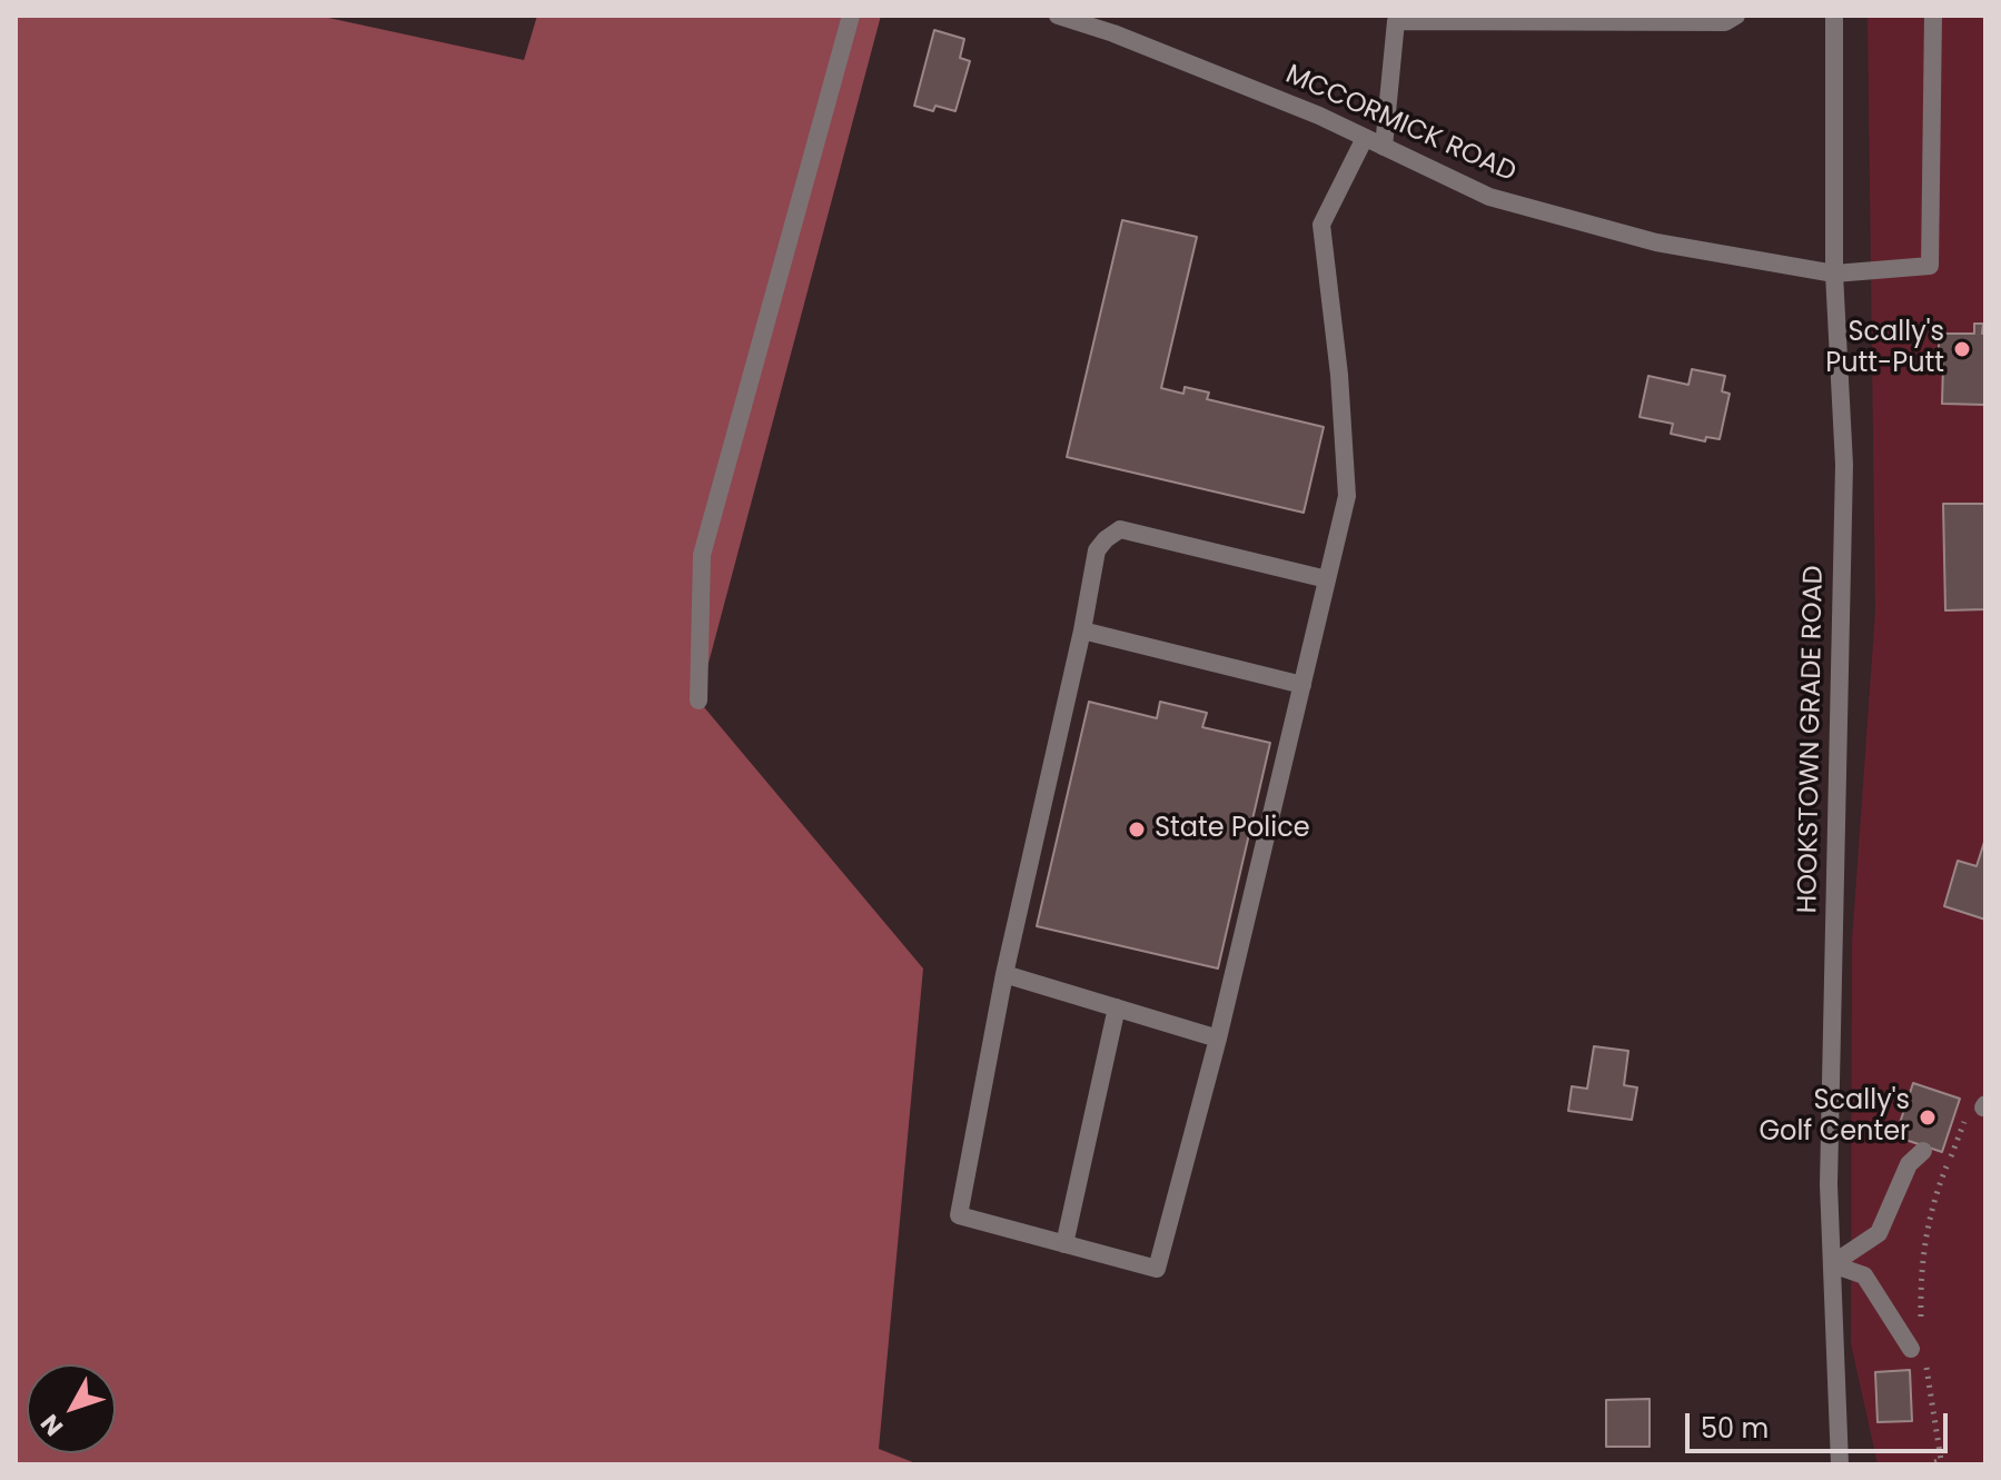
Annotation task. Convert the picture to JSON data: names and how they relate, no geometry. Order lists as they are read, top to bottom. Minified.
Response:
{"streets":{"street":["MCCORMICK ROAD","HOOKSTOWN GRADE ROAD"]},"crossings":[["MCCORMICK ROAD","HOOKSTOWN GRADE ROAD"]],"places":["Scally's Putt-Putt","State Police","Scally's Golf Center"],"scale_bar":"50 m","north":"bottom left"}
